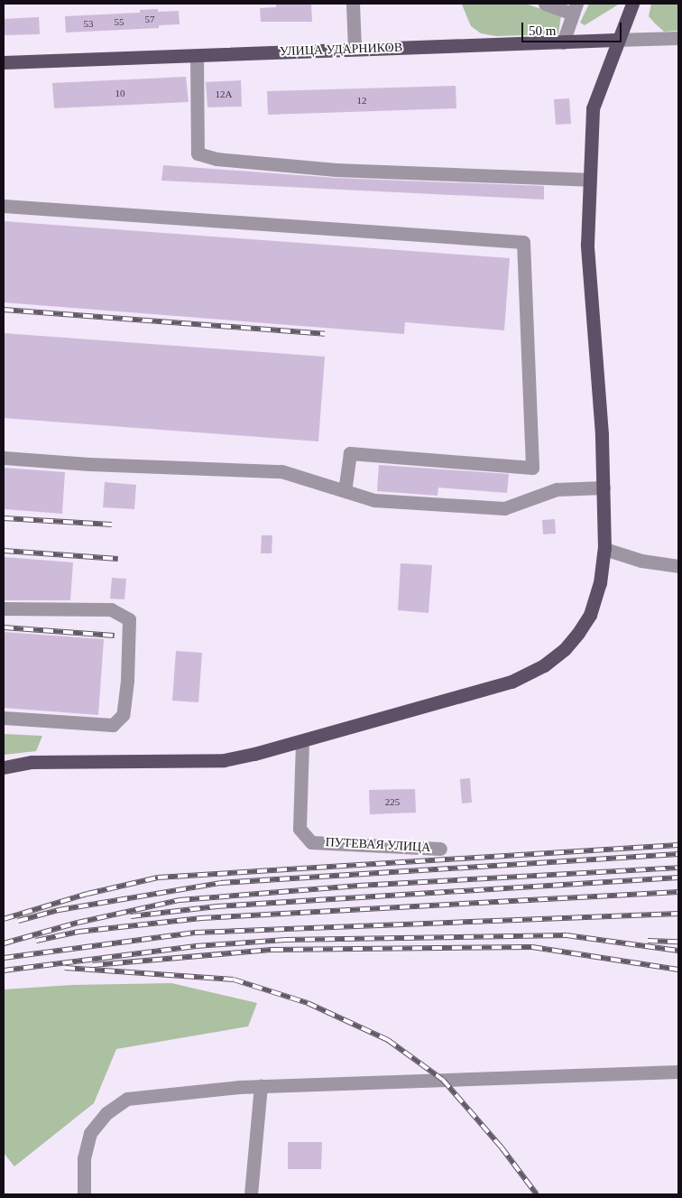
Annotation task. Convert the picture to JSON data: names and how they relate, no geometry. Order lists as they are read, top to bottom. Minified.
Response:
{"streets":{"main road":["УЛИЦА УДАРНИКОВ"],"street":["ПУТЕВАЯ УЛИЦА"]},"house_numbers":["57","55","53","10","12А","12","225"],"scale_bar":"50 m"}
